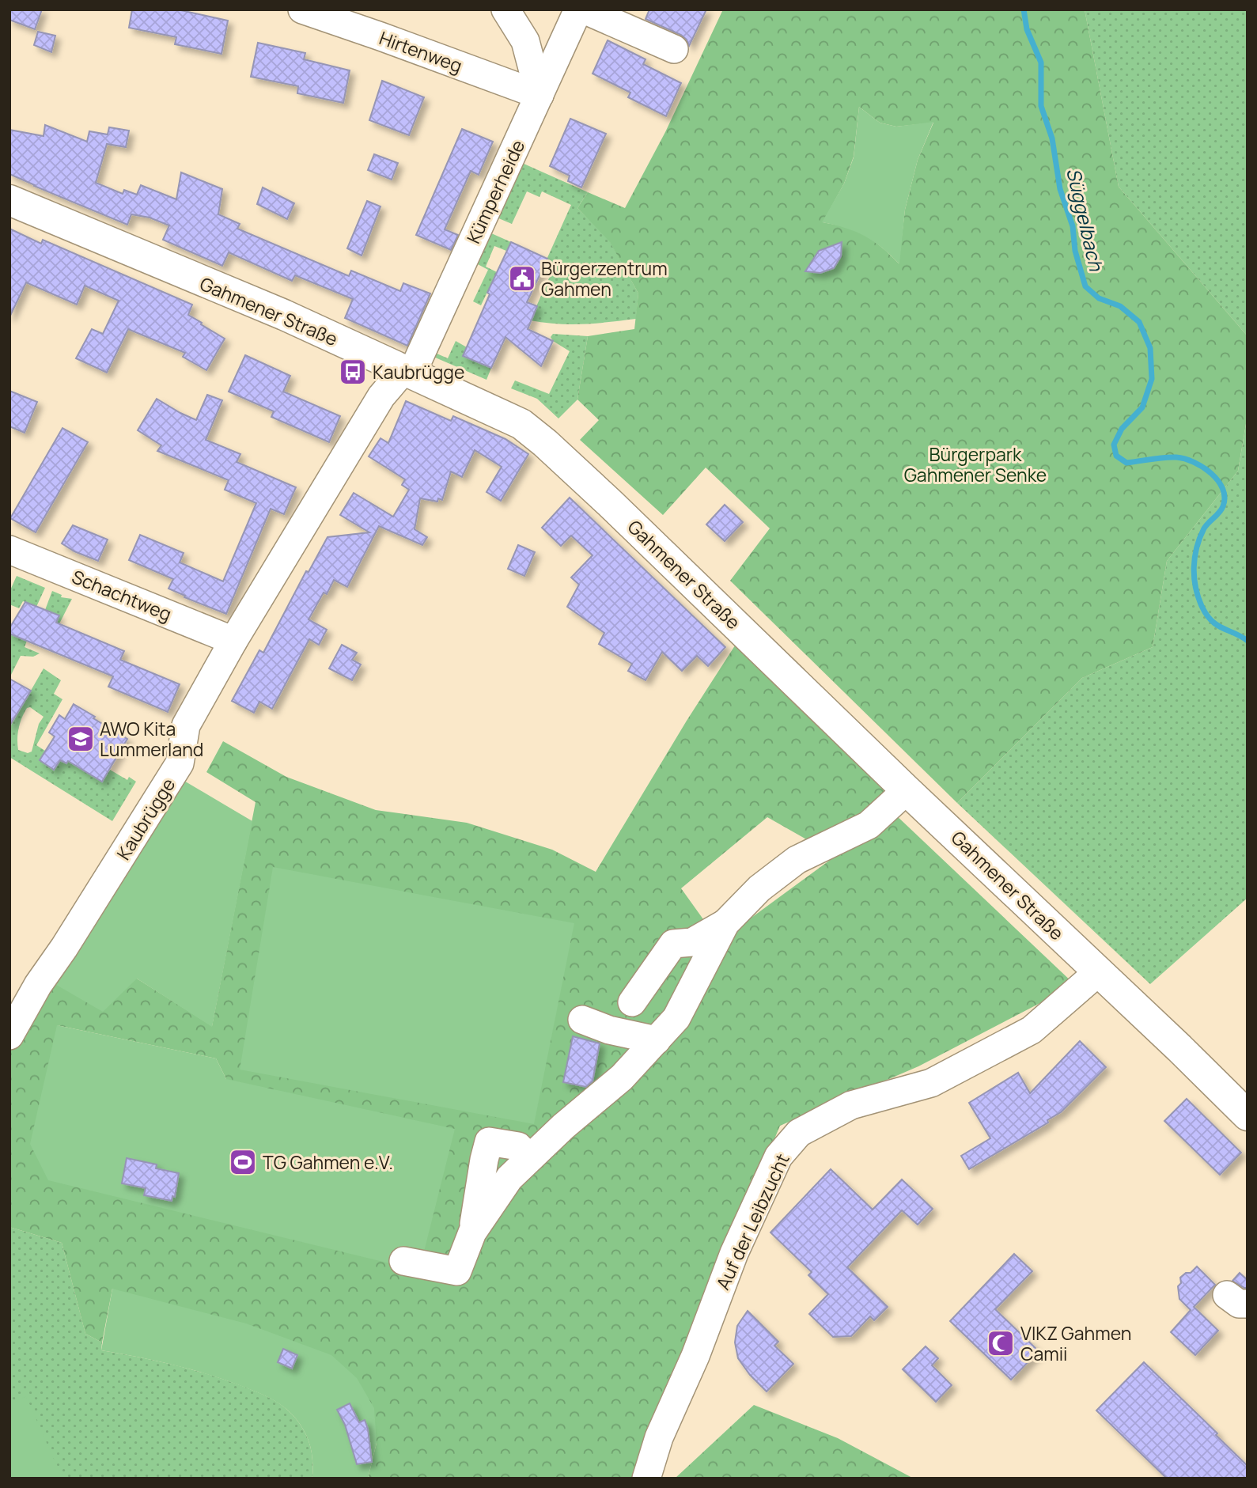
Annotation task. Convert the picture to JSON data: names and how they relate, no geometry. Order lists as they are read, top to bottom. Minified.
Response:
{"streets":{"main road":["Gahmener Straße"],"street":["Hirtenweg","Kümperheide","Schachtweg","Kaubrügge","Auf der Leibzucht"]},"crossings":[["Hirtenweg","Kümperheide"],["Kümperheide","Gahmener Straße"],["Kümperheide","Kaubrügge"],["Gahmener Straße","Kaubrügge"],["Gahmener Straße","Auf der Leibzucht"],["Schachtweg","Kaubrügge"]],"water":["Süggelbach"],"parks":["Bürgerpark Gahmener Senke"],"places":{"public building":["Bürgerzentrum Gahmen"],"bus stop":["Kaubrügge"],"school or university":["AWO Kita Lummerland"],"sports":["TG Gahmen e.V."],"mosque":["VIKZ Gahmen Camii"]}}
